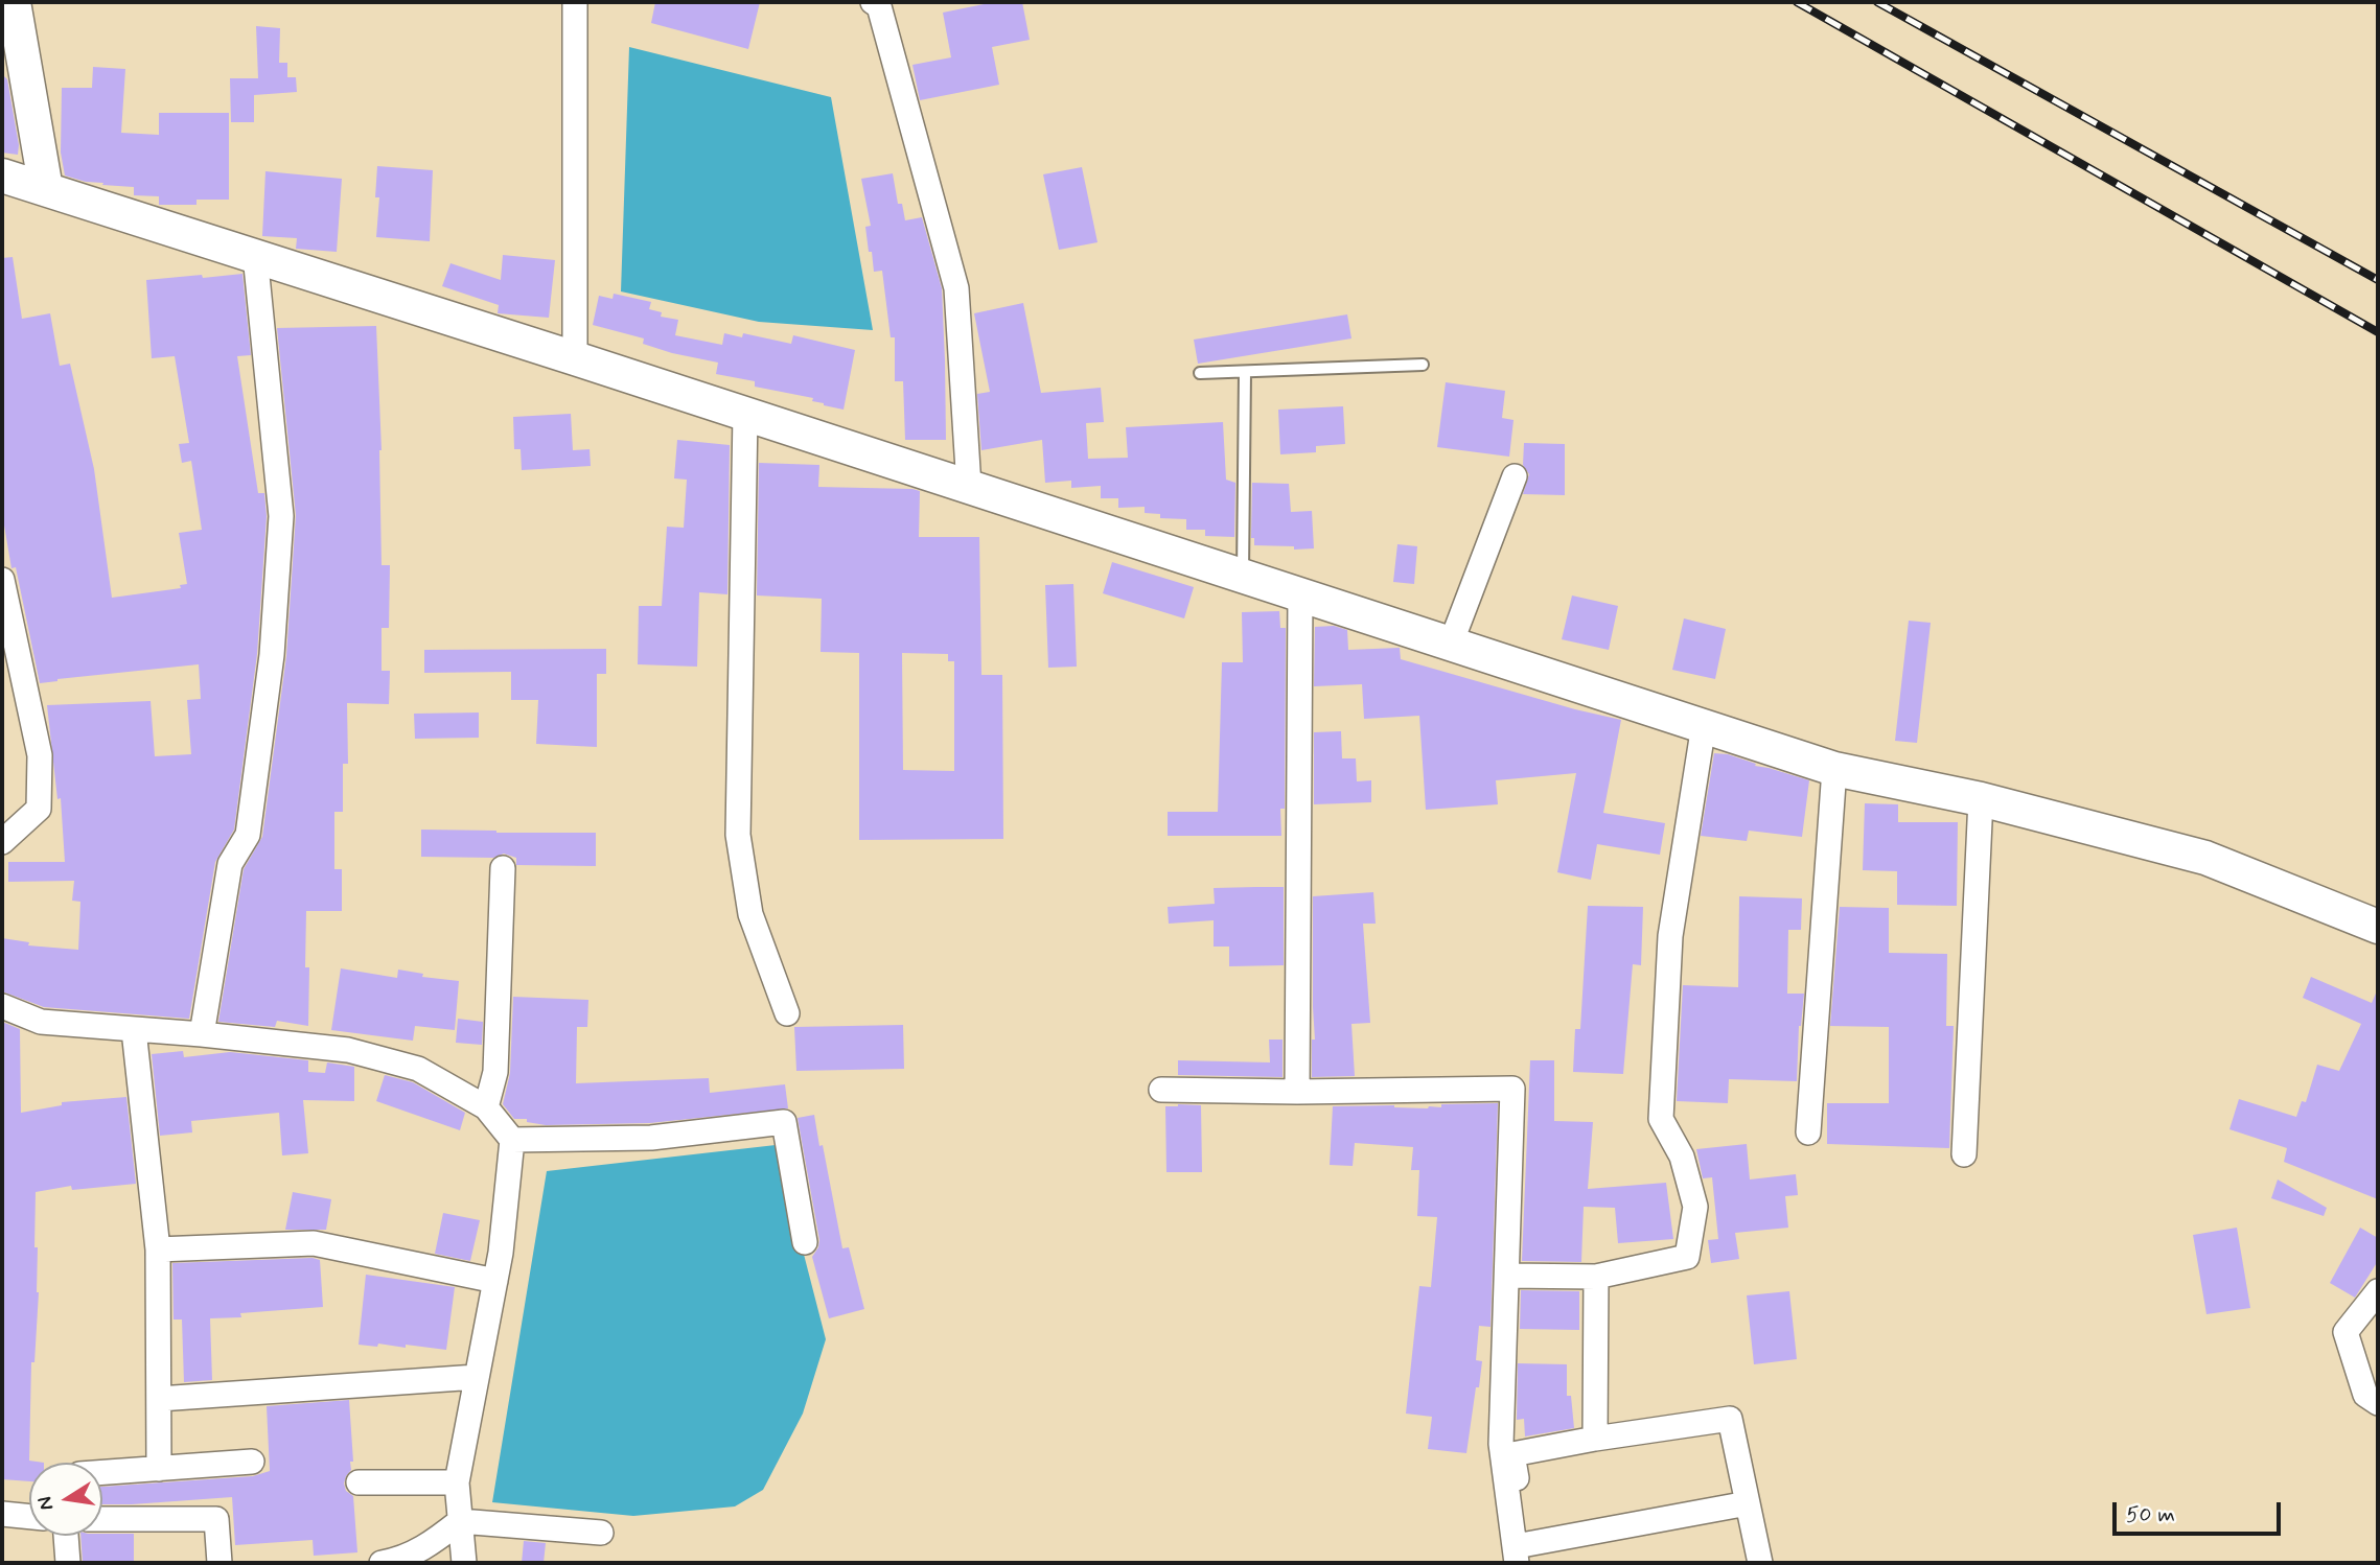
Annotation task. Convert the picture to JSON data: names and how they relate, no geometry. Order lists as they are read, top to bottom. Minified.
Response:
{"scale_bar":"50 m","north":"left"}
